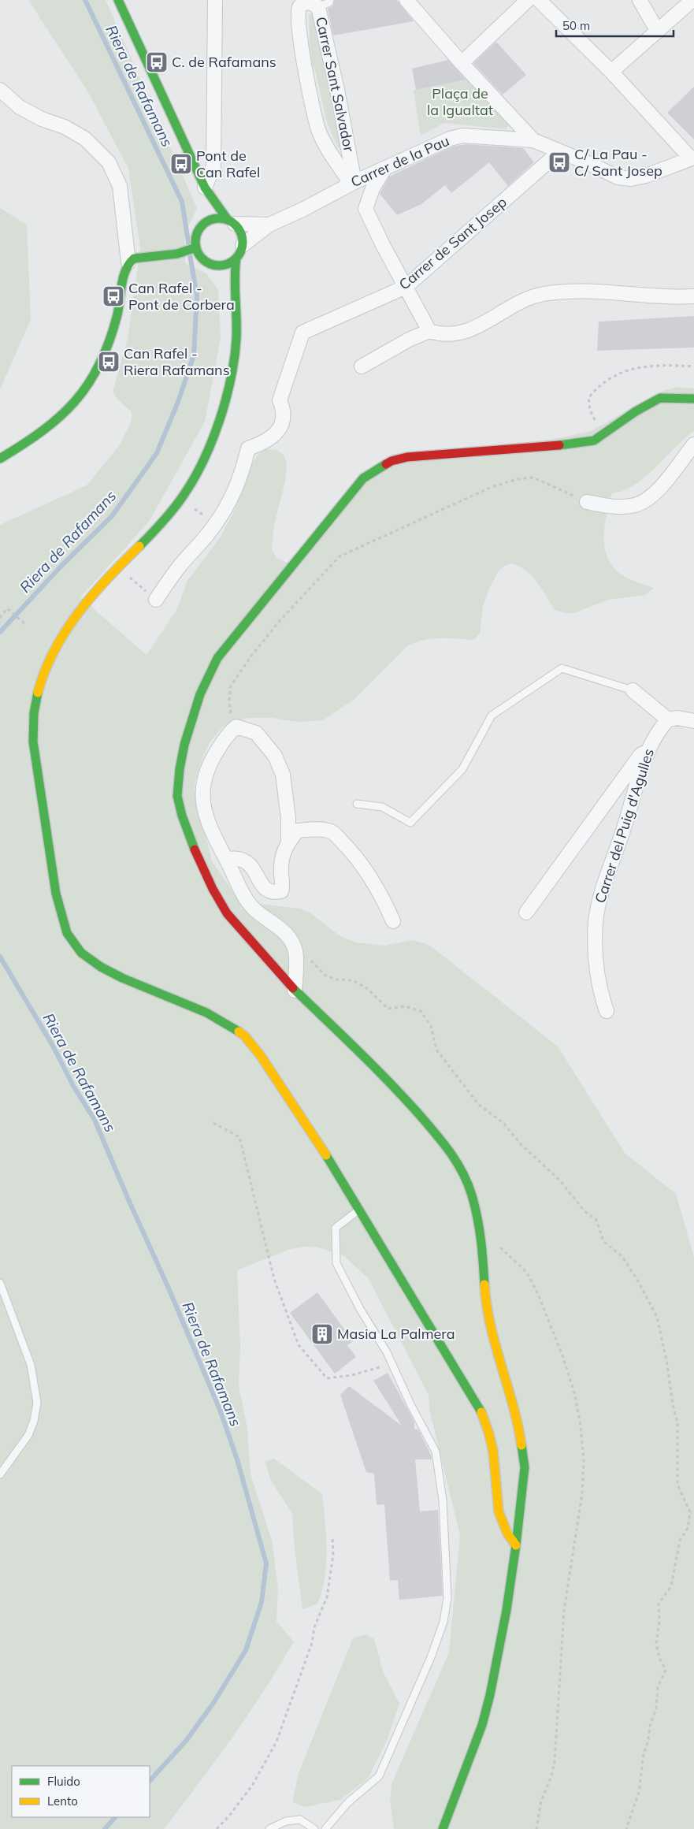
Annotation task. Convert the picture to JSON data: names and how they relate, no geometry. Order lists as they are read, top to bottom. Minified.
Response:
{"streets":{"street":["Carrer Sant Salvador","Carrer de la Pau","Carrer de Sant Josep","Carrer del Puig d'Agulles"]},"crossings":[["Carrer Sant Salvador","Carrer de la Pau"],["Carrer de la Pau","Carrer de Sant Josep"]],"water":["Riera de Rafamans"],"parks":["Plaça de la Igualtat"],"places":{"bus stop":["C. de Rafamans","C/ La Pau - C/ Sant Josep","Pont de Can Rafel","Can Rafel - Pont de Corbera","Can Rafel - Riera Rafamans"],"building":["Masia La Palmera"]},"legend":["Fluido","Lento"],"scale_bar":"50 m"}
